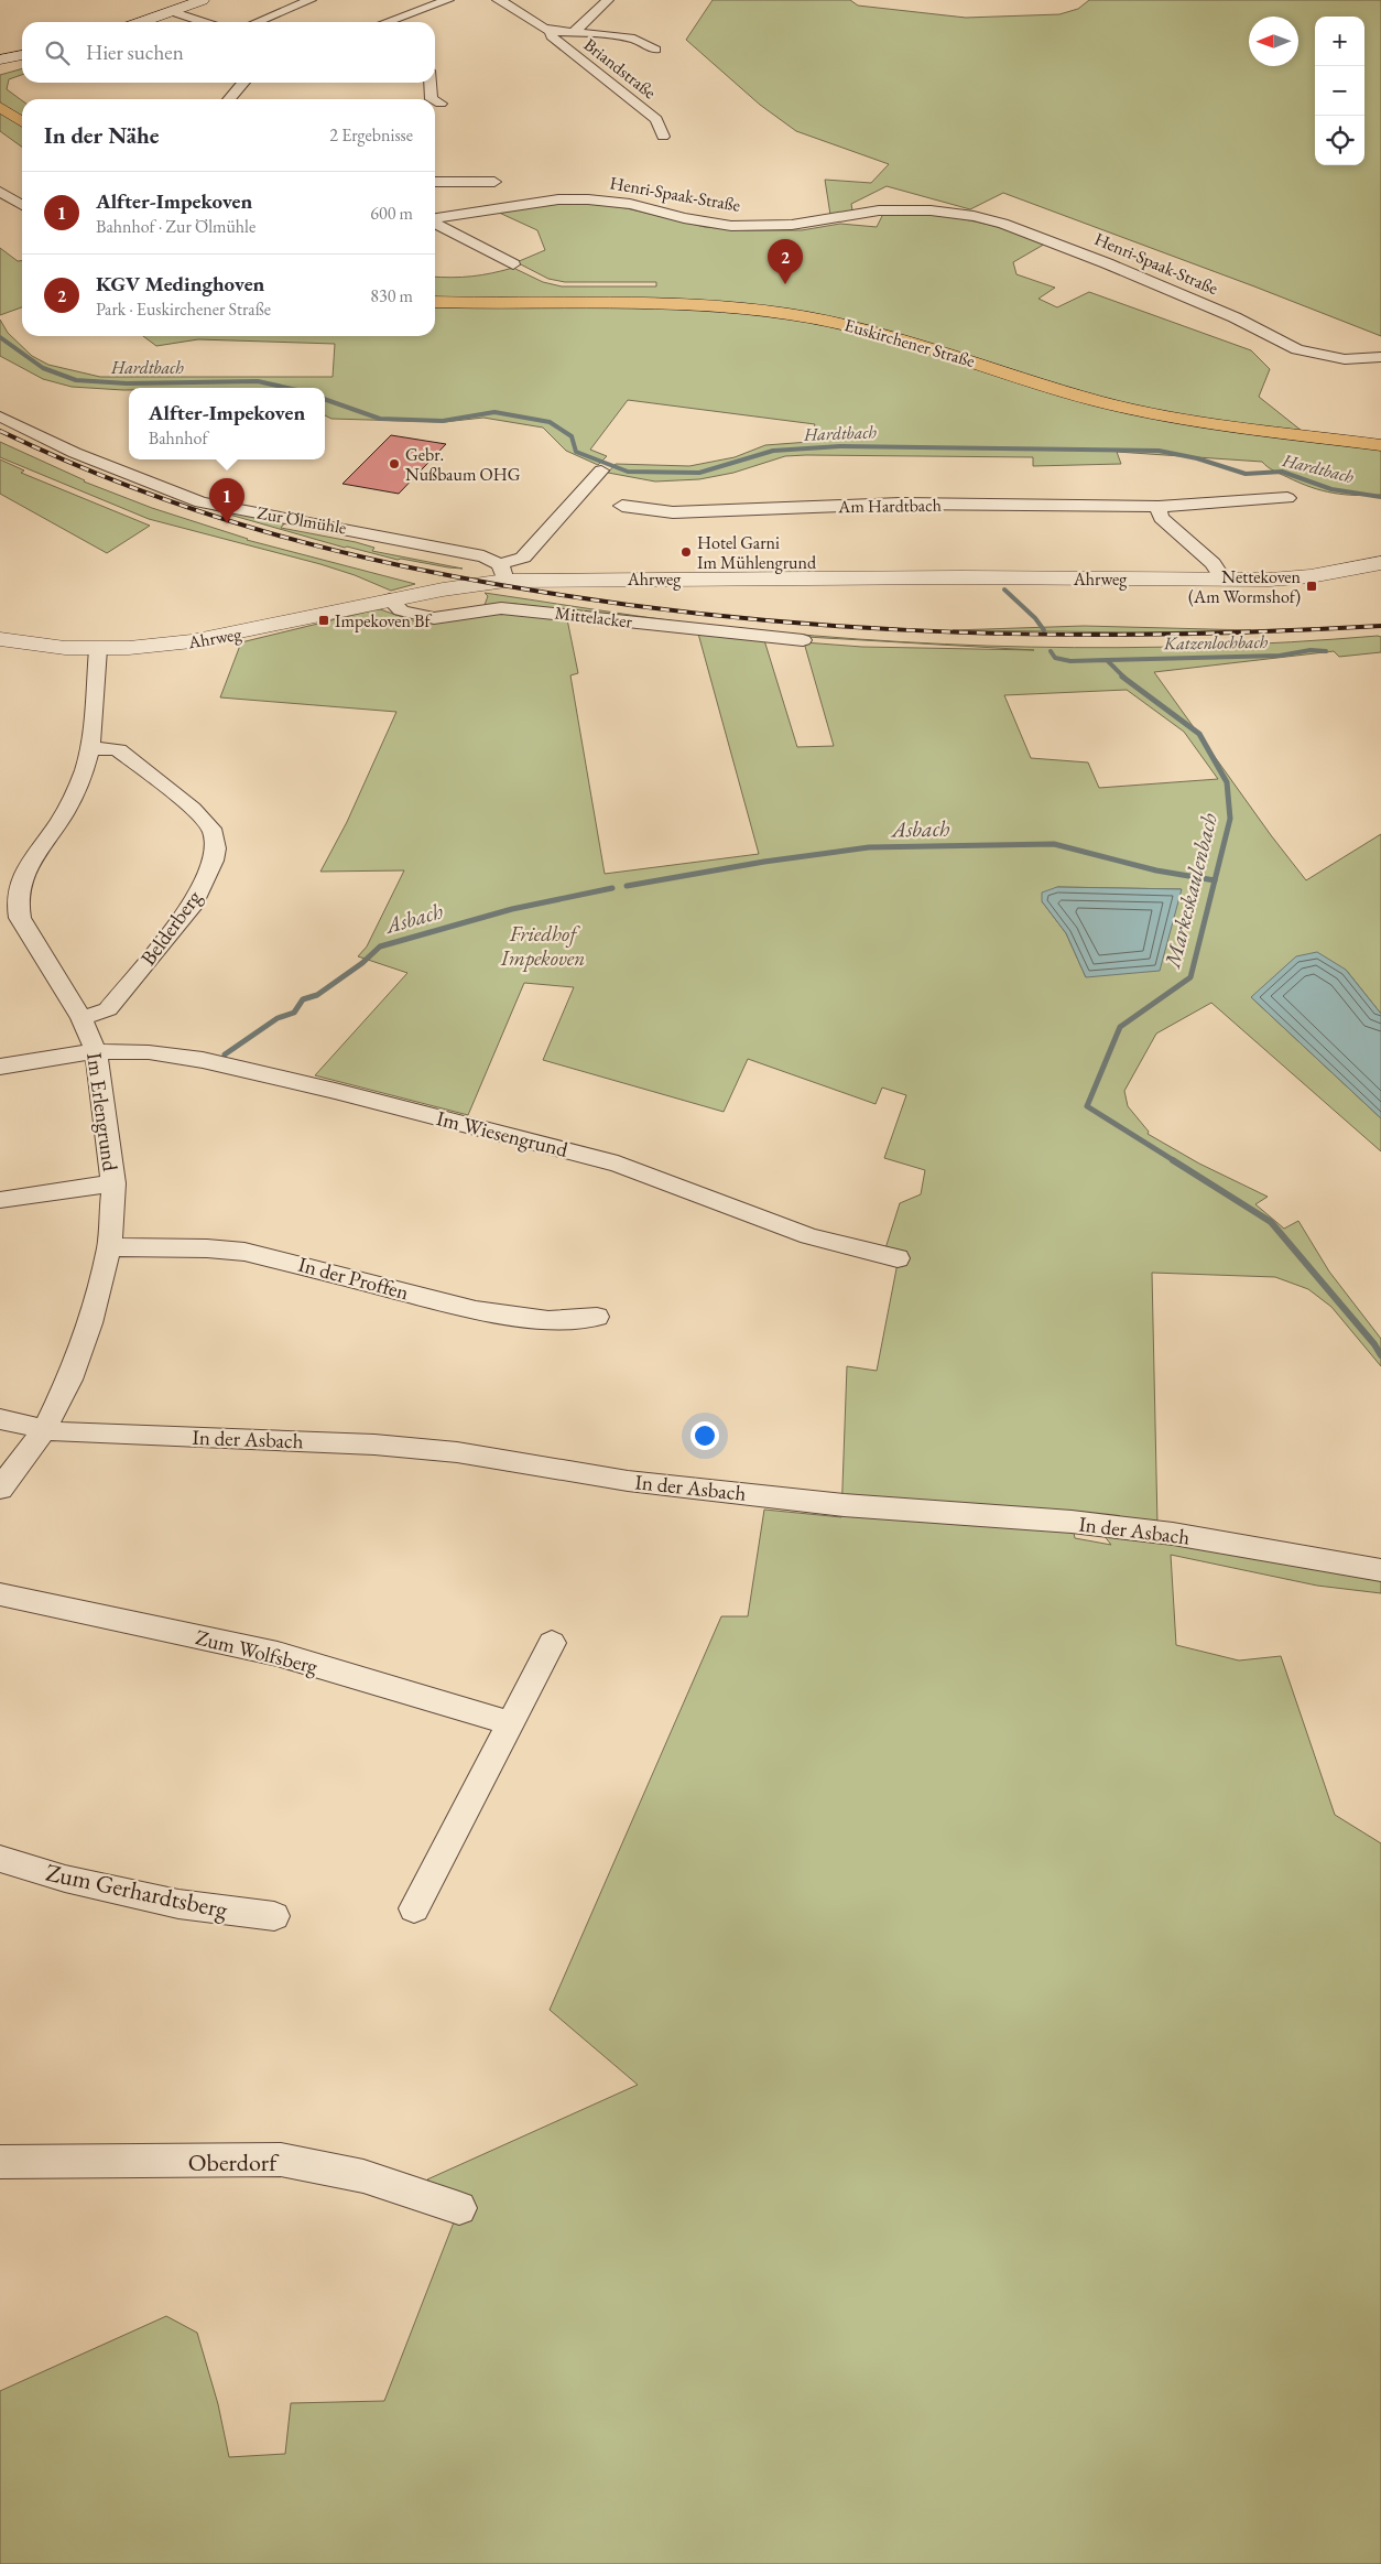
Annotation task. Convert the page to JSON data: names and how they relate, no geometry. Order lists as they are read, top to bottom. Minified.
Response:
{"streets":{"main road":["Euskirchener Straße"],"street":["Briandstraße","Henri-Spaak-Straße","Am Hardtbach","Zur Ölmühle","Ahrweg","Mittelacker","Belderberg","Im Erlengrund","Im Wiesengrund","In der Proffen","In der Asbach","Zum Wolfsberg","Zum Gerhardtsberg","Oberdorf"]},"crossings":[["Zur Ölmühle","Ahrweg"],["Ahrweg","Mittelacker"],["Ahrweg","Im Erlengrund"],["Belderberg","Im Erlengrund"],["Im Erlengrund","Im Wiesengrund"],["Im Erlengrund","In der Proffen"],["Im Erlengrund","In der Asbach"]],"water":["Hardtbach","Katzenlochbach","Asbach","Markeskaulenbach"],"parks":["Friedhof Impekoven"],"places":{"other":["Gebr. Nußbaum OHG","Hotel Garni Im Mühlengrund"],"transit":["Nettekoven (Am Wormshof)","Impekoven Bf"]},"north":"left","page":{"map_buttons":["+","−"],"search":"Hier suchen","heading":["In der Nähe","2 Ergebnisse"],"list":[{"mark":"1","name":"Alfter-Impekoven","note":"Bahnhof · Zur Ölmühle","value":"600 m"},{"mark":"2","name":"KGV Medinghoven","note":"Park · Euskirchener Straße","value":"830 m"}],"pins":["2","1"],"popup":["Alfter-Impekoven","Bahnhof"]}}
